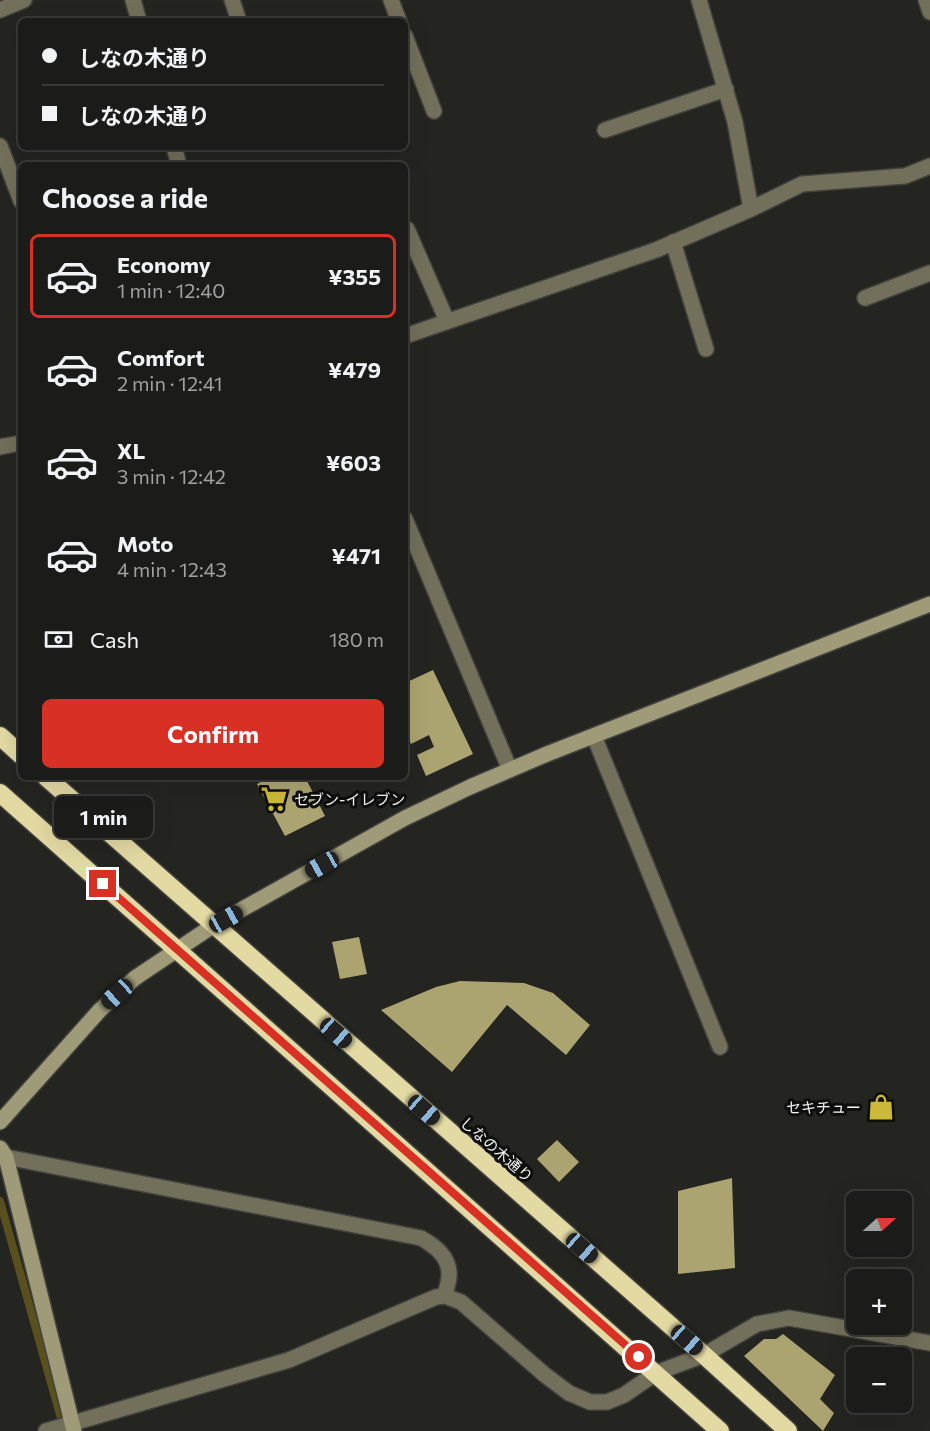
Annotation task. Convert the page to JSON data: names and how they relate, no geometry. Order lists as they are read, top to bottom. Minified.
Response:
{"streets":{"highway":["しなの木通り"]},"places":{"supermarket":["セブン-イレブン"],"shop":["セキチュー"]},"north":"right","page":{"banner":["しなの木通り","しなの木通り"],"heading":"Choose a ride","list":[{"name":"Economy","note":"1 min · 12:40","value":"¥355"},{"name":"Comfort","note":"2 min · 12:41","value":"¥479"},{"name":"XL","note":"3 min · 12:42","value":"¥603"},{"name":"Moto","note":"4 min · 12:43","value":"¥471"}],"pay":["Cash","180 m"],"buttons":"Confirm","bubble":"1 min","map_buttons":["+","−"]}}
